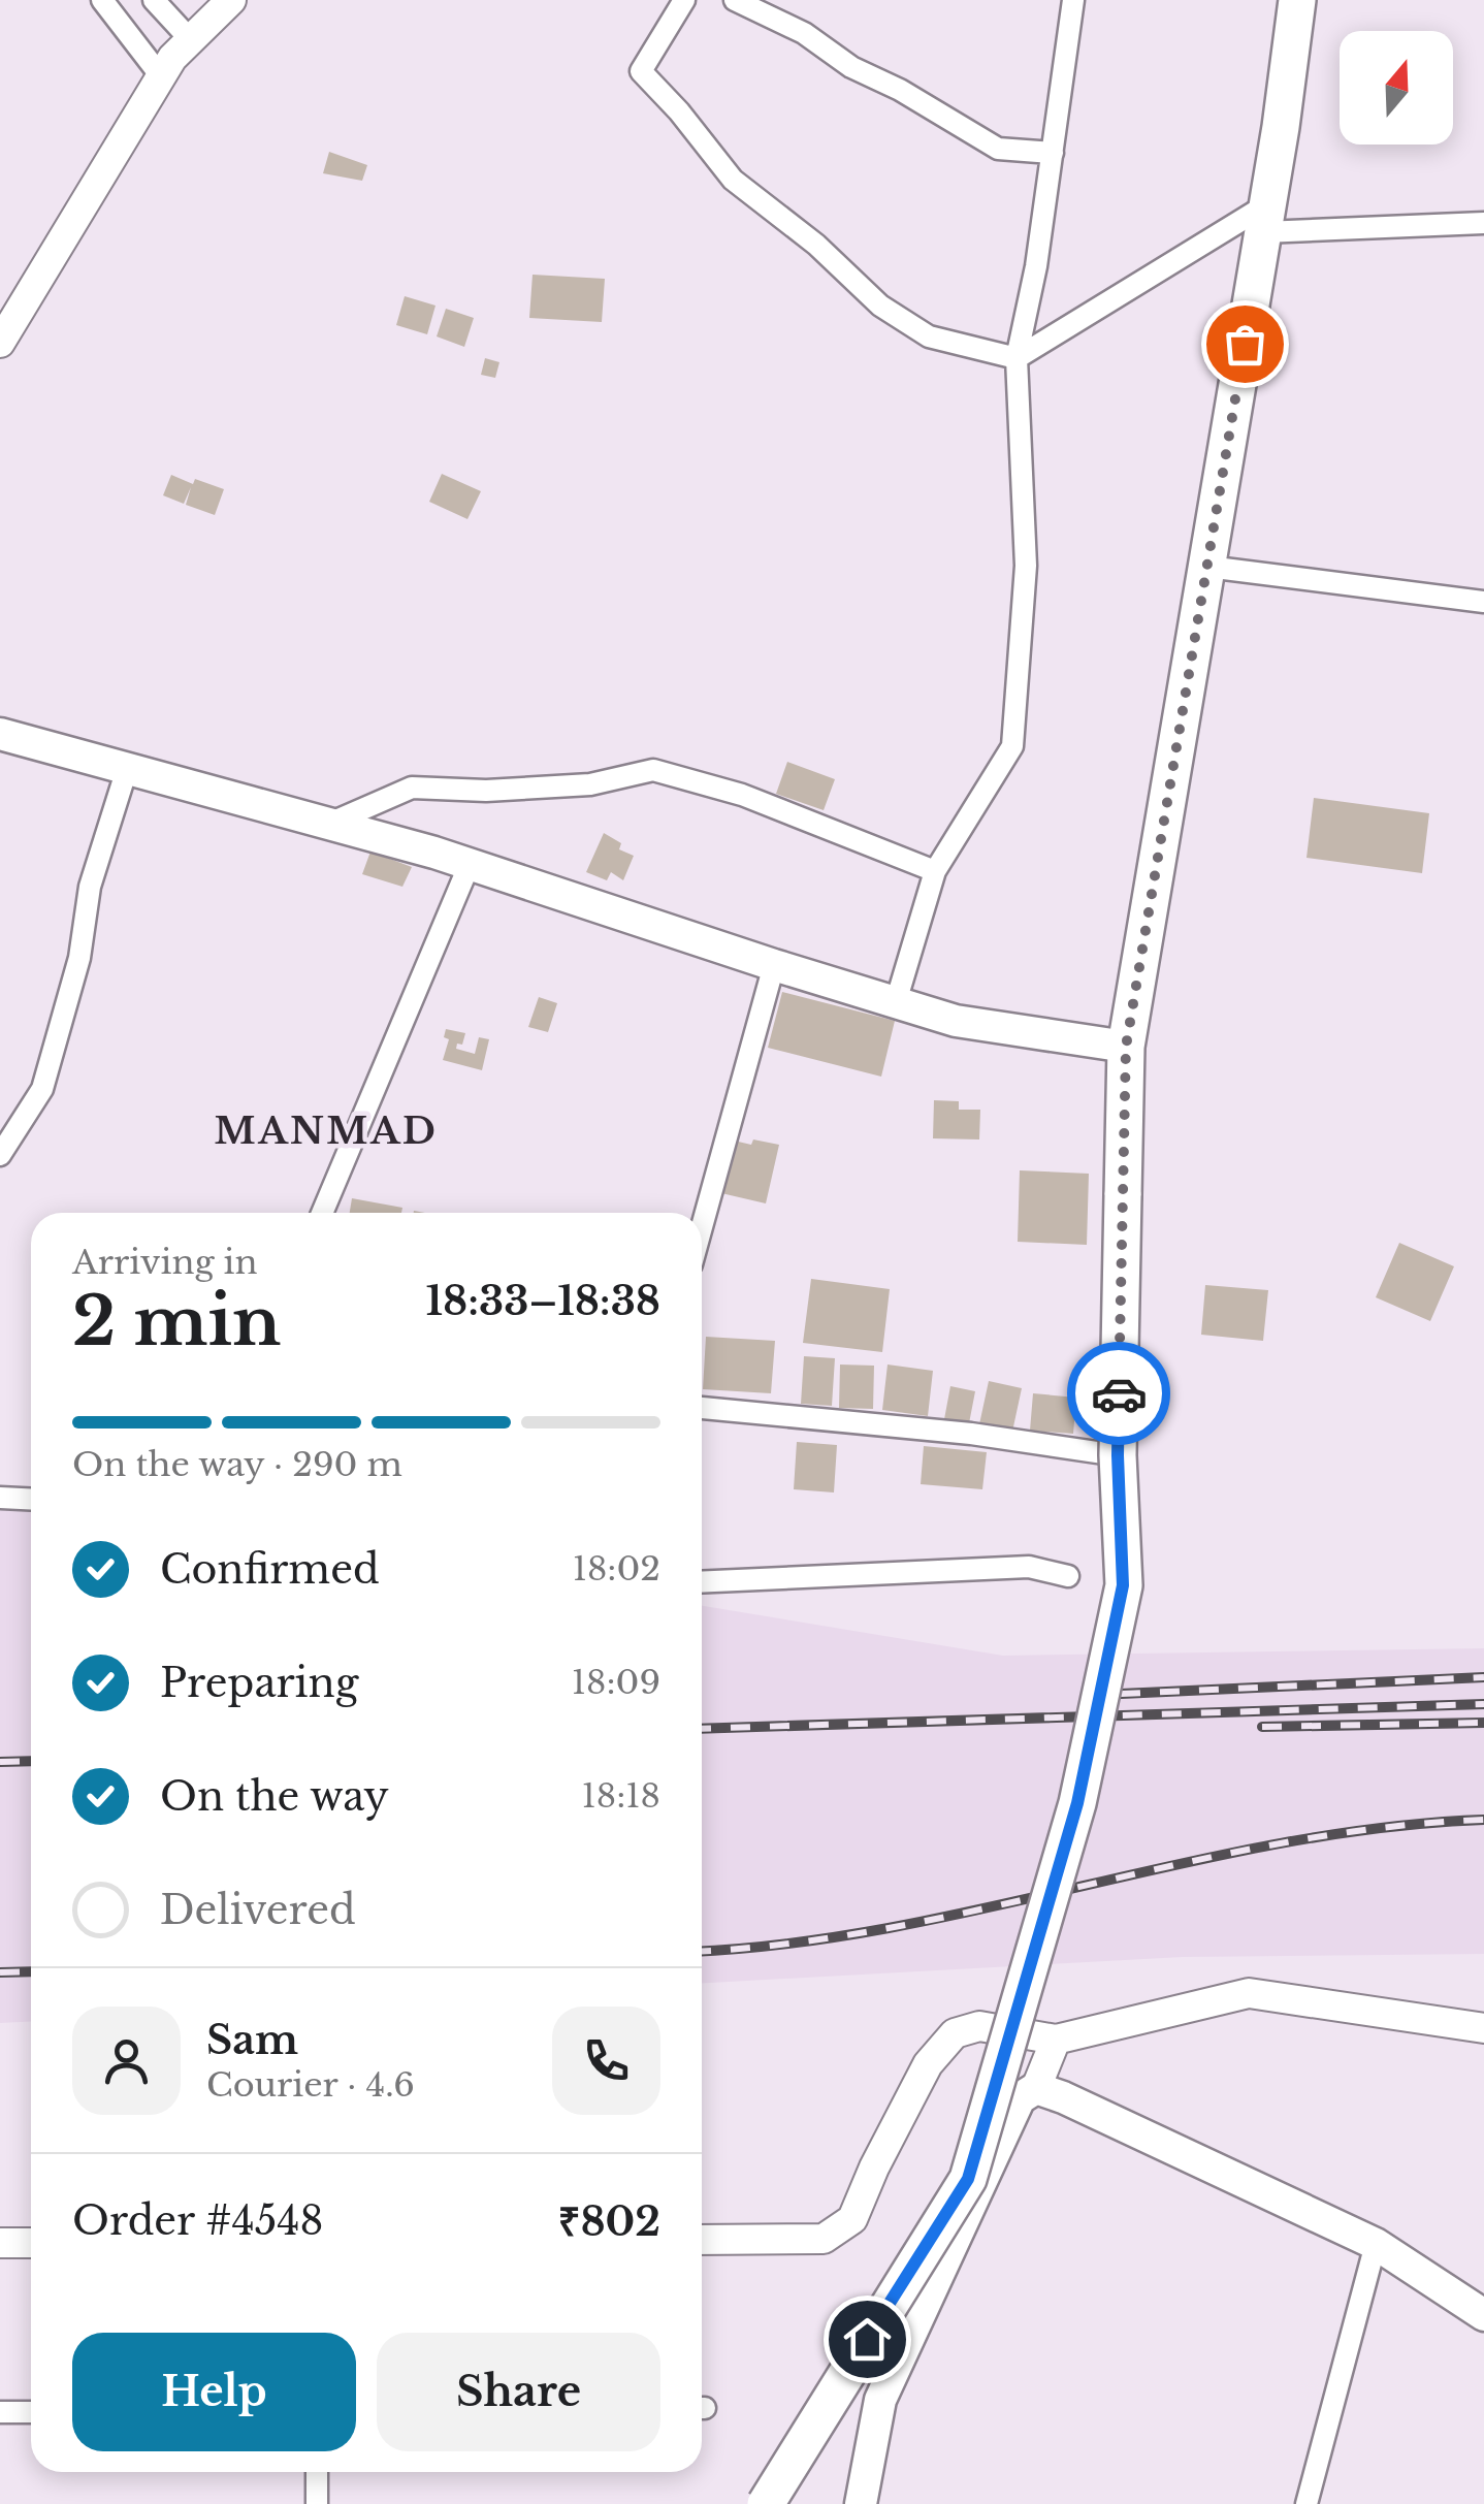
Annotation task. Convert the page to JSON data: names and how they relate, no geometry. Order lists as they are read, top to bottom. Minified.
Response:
{"districts":["MANMAD"],"north":"top","page":{"heading":["2 min","Arriving in","18:33–18:38"],"panel":["Sam","Courier · 4.6","Order #4548","₹802"],"bar":"On the way · 290 m","list":[["Confirmed","18:02"],["Preparing","18:09"],["On the way","18:18"],"Delivered"],"buttons":["Help","Share"]}}
